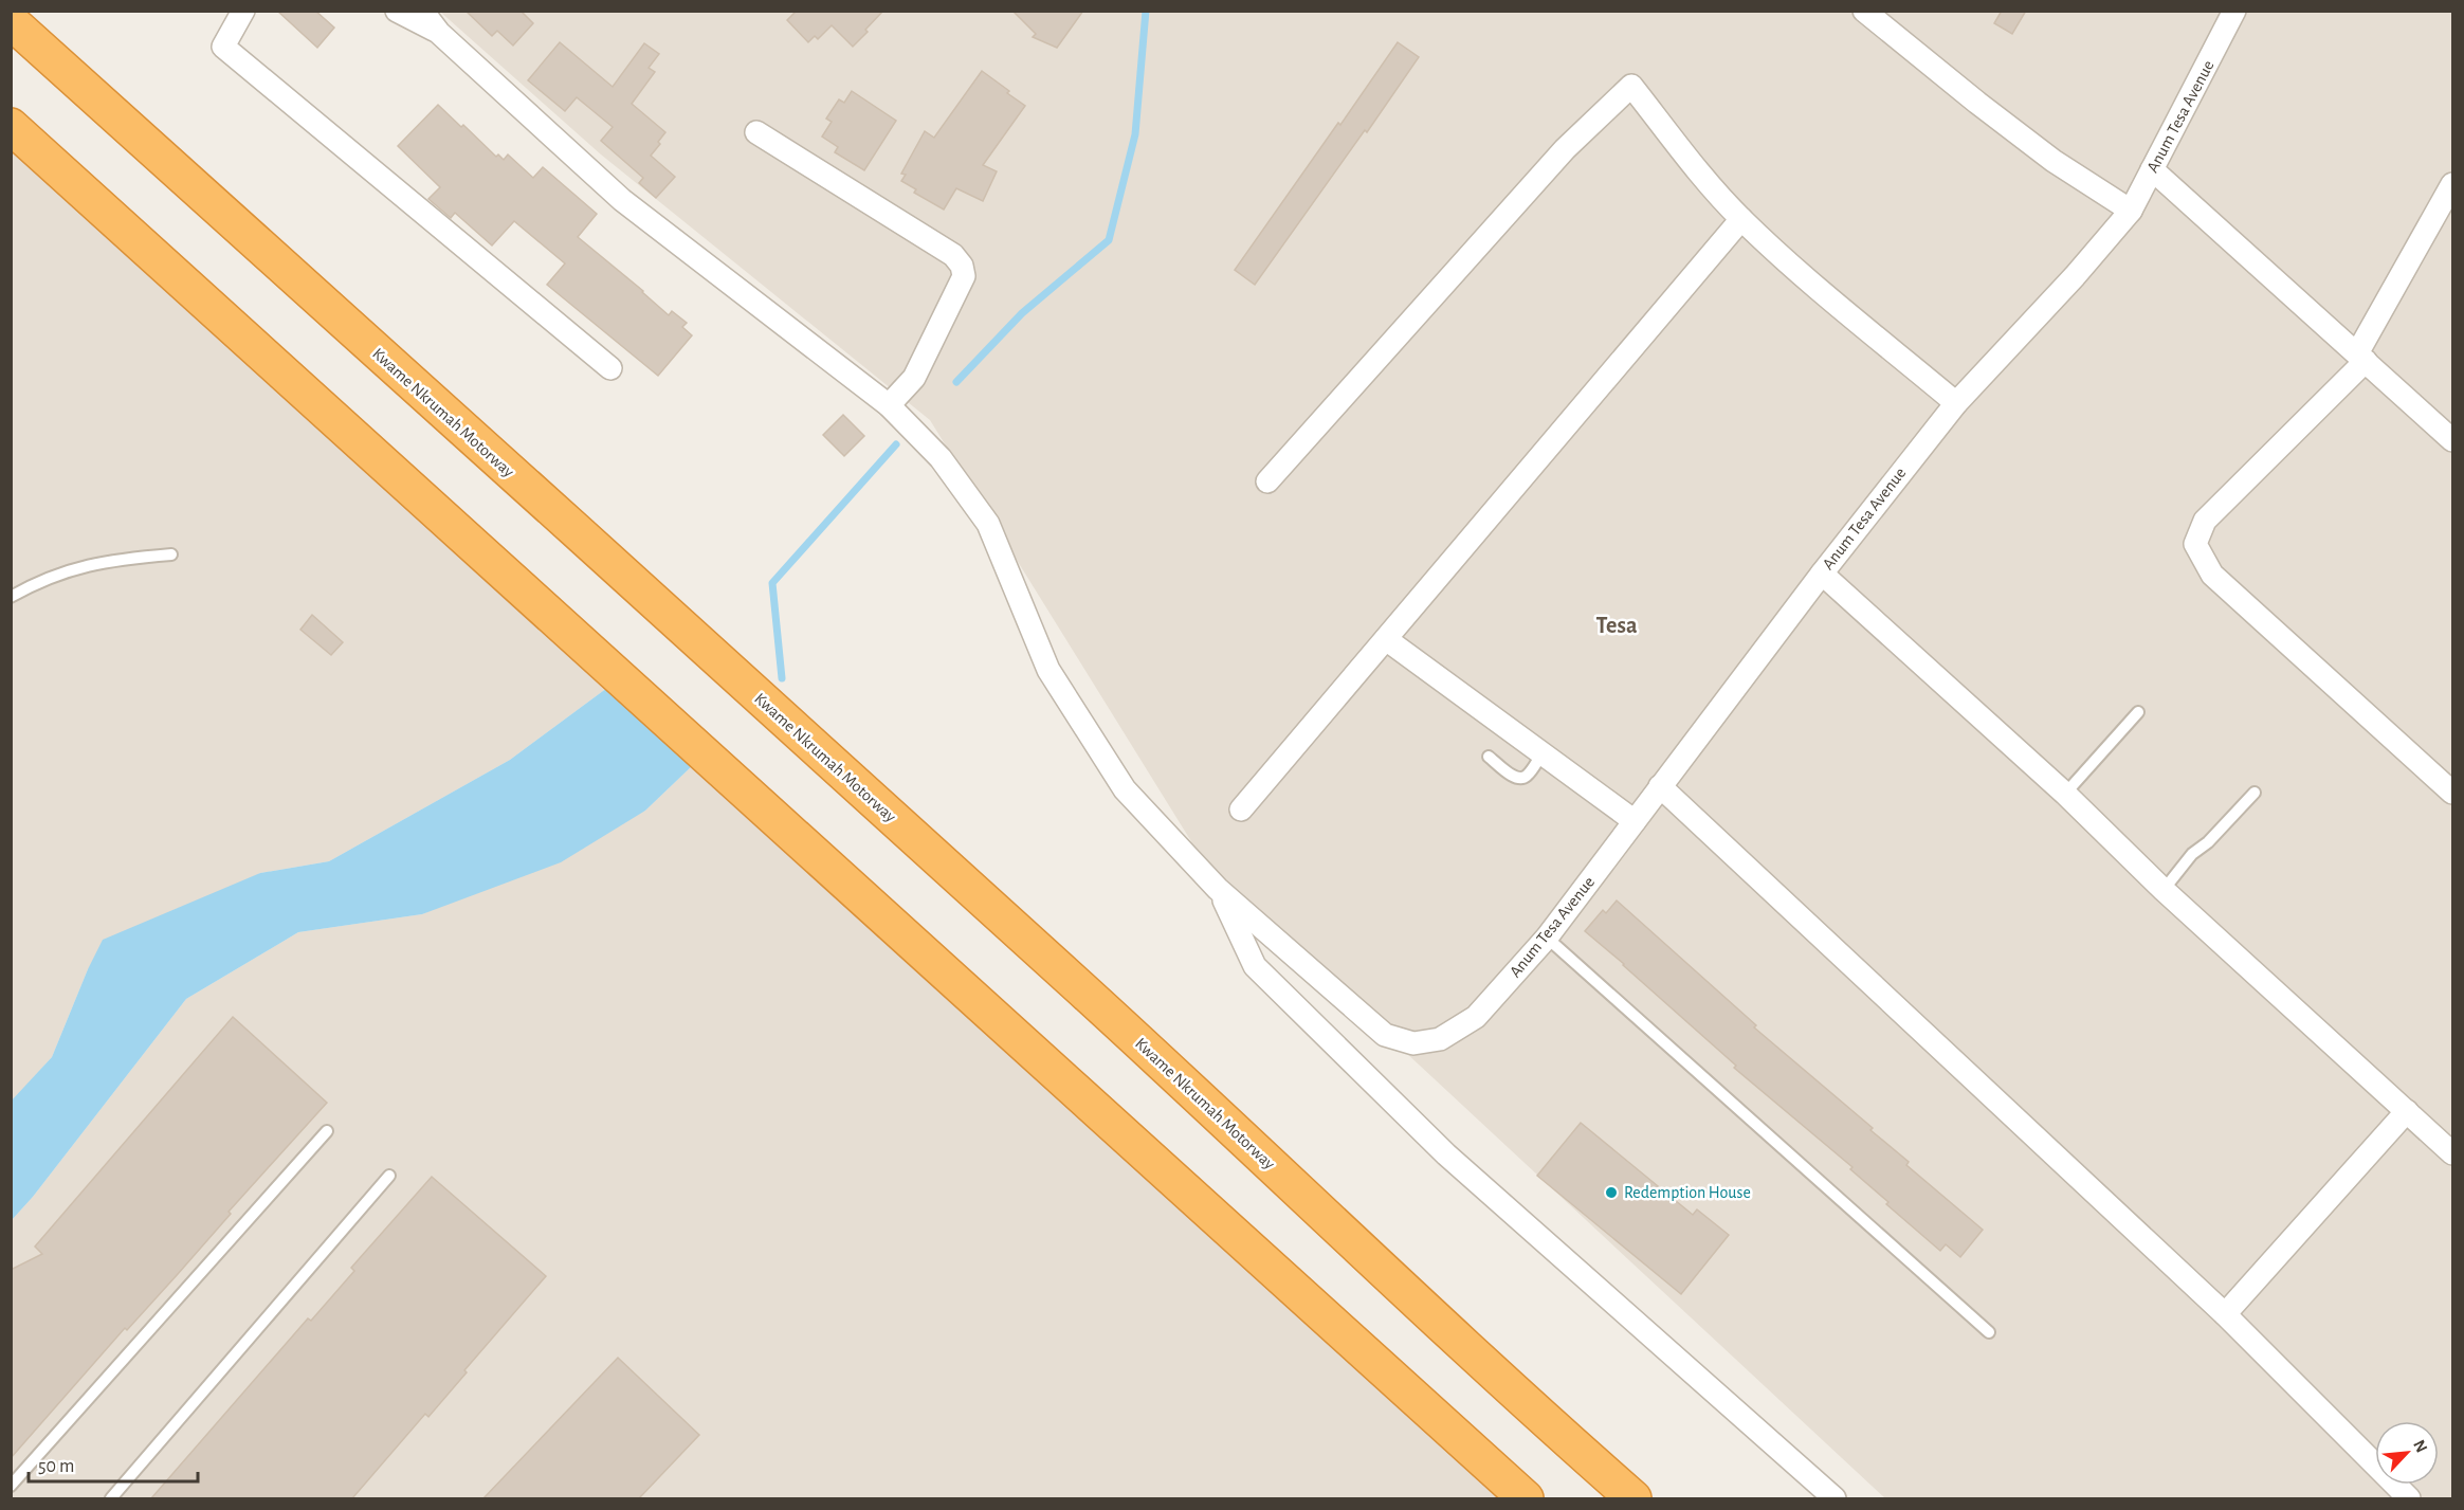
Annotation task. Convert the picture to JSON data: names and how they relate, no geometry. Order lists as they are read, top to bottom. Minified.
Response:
{"streets":{"highway":["Kwame Nkrumah Motorway"],"street":["Anum Tesa Avenue"]},"districts":["Tesa"],"places":["Redemption House"],"scale_bar":"50 m","north":"top right"}
